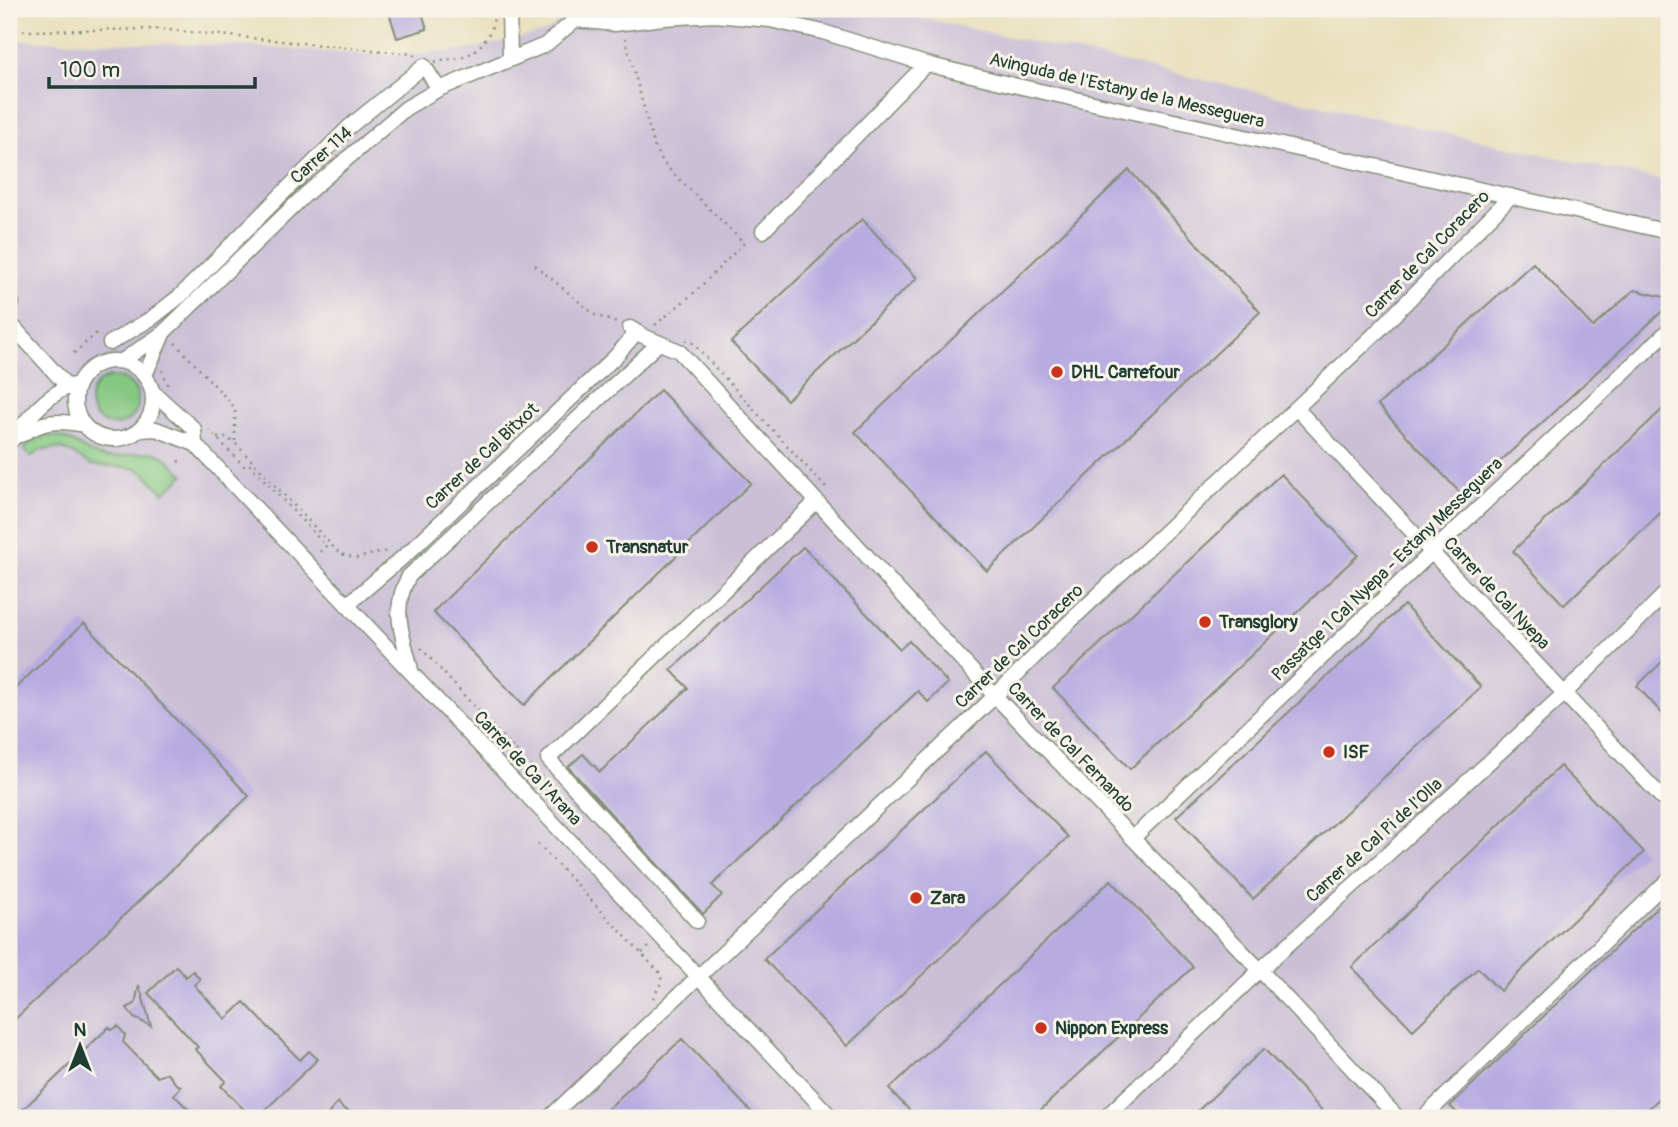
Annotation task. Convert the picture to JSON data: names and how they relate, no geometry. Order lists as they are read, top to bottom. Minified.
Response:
{"streets":{"street":["Avinguda de l'Estany de la Messeguera","Carrer 114","Carrer de Cal Coracero","Carrer de Cal Bitxot","Passatge 1 Cal Nyepa - Estany Messeguera","Carrer de Cal Nyepa","Carrer de Cal Fernando","Carrer de Ca l'Arana","Carrer de Cal Pi de l'Olla"]},"crossings":[["Avinguda de l'Estany de la Messeguera","Carrer 114"],["Avinguda de l'Estany de la Messeguera","Carrer de Cal Coracero"],["Carrer 114","Carrer de Ca l'Arana"],["Carrer de Cal Coracero","Carrer de Cal Nyepa"],["Carrer de Cal Coracero","Carrer de Cal Fernando"],["Carrer de Cal Coracero","Carrer de Ca l'Arana"],["Carrer de Cal Bitxot","Carrer de Cal Fernando"],["Carrer de Cal Bitxot","Carrer de Ca l'Arana"],["Passatge 1 Cal Nyepa - Estany Messeguera","Carrer de Cal Nyepa"],["Passatge 1 Cal Nyepa - Estany Messeguera","Carrer de Cal Fernando"],["Carrer de Cal Nyepa","Carrer de Cal Pi de l'Olla"],["Carrer de Cal Fernando","Carrer de Cal Pi de l'Olla"]],"places":["DHL Carrefour","Transnatur","Transglory","ISF","Zara","Nippon Express"],"scale_bar":"100 m","north":"top"}
